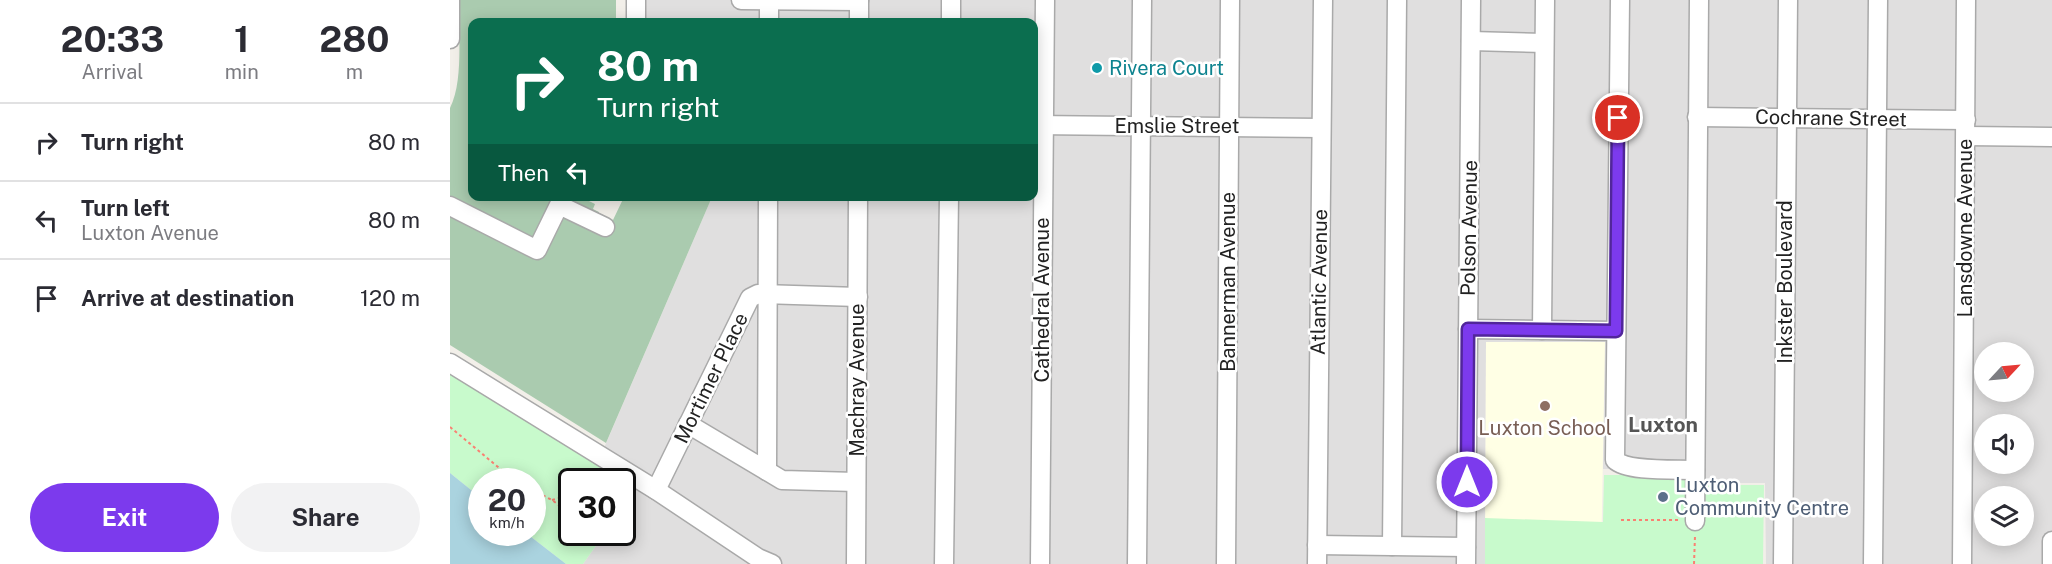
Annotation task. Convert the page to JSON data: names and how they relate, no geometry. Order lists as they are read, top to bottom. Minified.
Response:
{"streets":{"street":["Cochrane Street","Emslie Street","Polson Avenue","Lansdowne Avenue","Bannerman Avenue","Atlantic Avenue","Inkster Boulevard","Cathedral Avenue","Mortimer Place","Machray Avenue"]},"crossings":[["Cochrane Street","Lansdowne Avenue"],["Cochrane Street","Inkster Boulevard"],["Emslie Street","Bannerman Avenue"],["Emslie Street","Atlantic Avenue"],["Emslie Street","Cathedral Avenue"],["Mortimer Place","Machray Avenue"]],"districts":["Luxton"],"places":["Rivera Court","Luxton School","Luxton Community Centre"],"north":"top right","page":{"eta":["20:33","Arrival","1","min","280","m"],"turn":["80 m","Turn right"],"list":[{"name":"Turn right","value":"80 m"},{"name":"Turn left","note":"Luxton Avenue","value":"80 m"},{"name":"Arrive at destination","value":"120 m"}],"then":"Then","speed":"20 km/h","limit":"30","buttons":["Exit","Share"]}}
